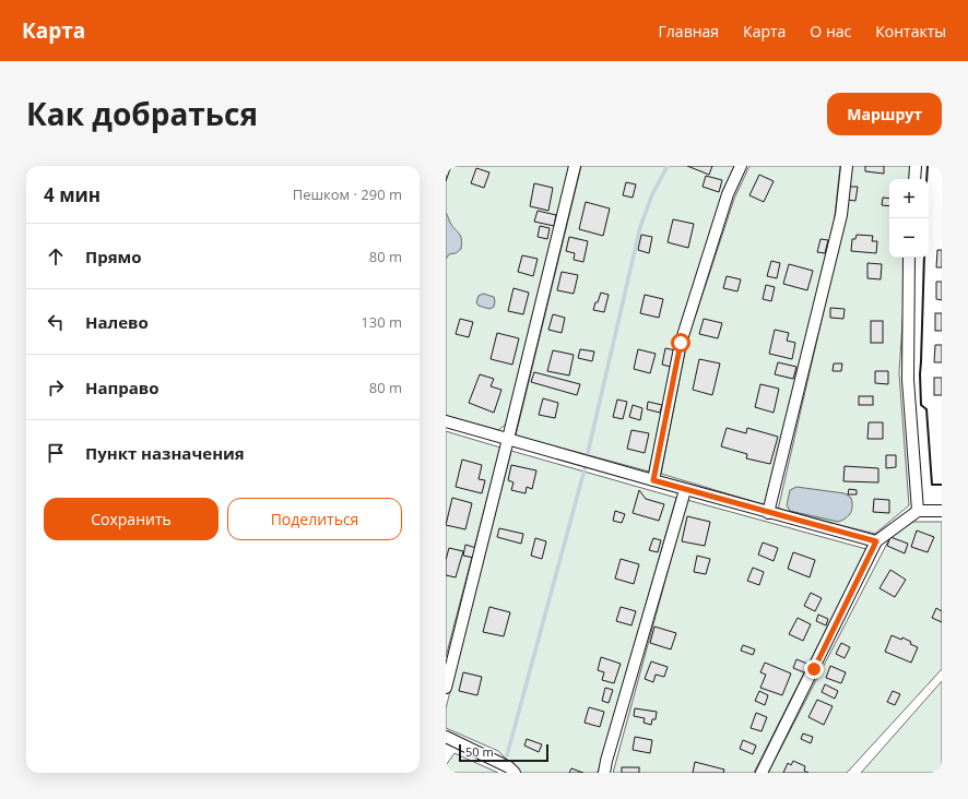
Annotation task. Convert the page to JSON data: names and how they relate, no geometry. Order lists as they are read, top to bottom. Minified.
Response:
{"scale_bar":"50 m","page":{"header":"Карта","nav":["Главная","Карта","О нас","Контакты"],"title":"Как добраться","buttons":["Маршрут",["Сохранить","Поделиться"]],"heading":["4 мин","Пешком · 290 m"],"map_buttons":["+","−"],"list":[["Прямо","80 m"],["Налево","130 m"],["Направо","80 m"],"Пункт назначения"],"scale":"50 m"}}
